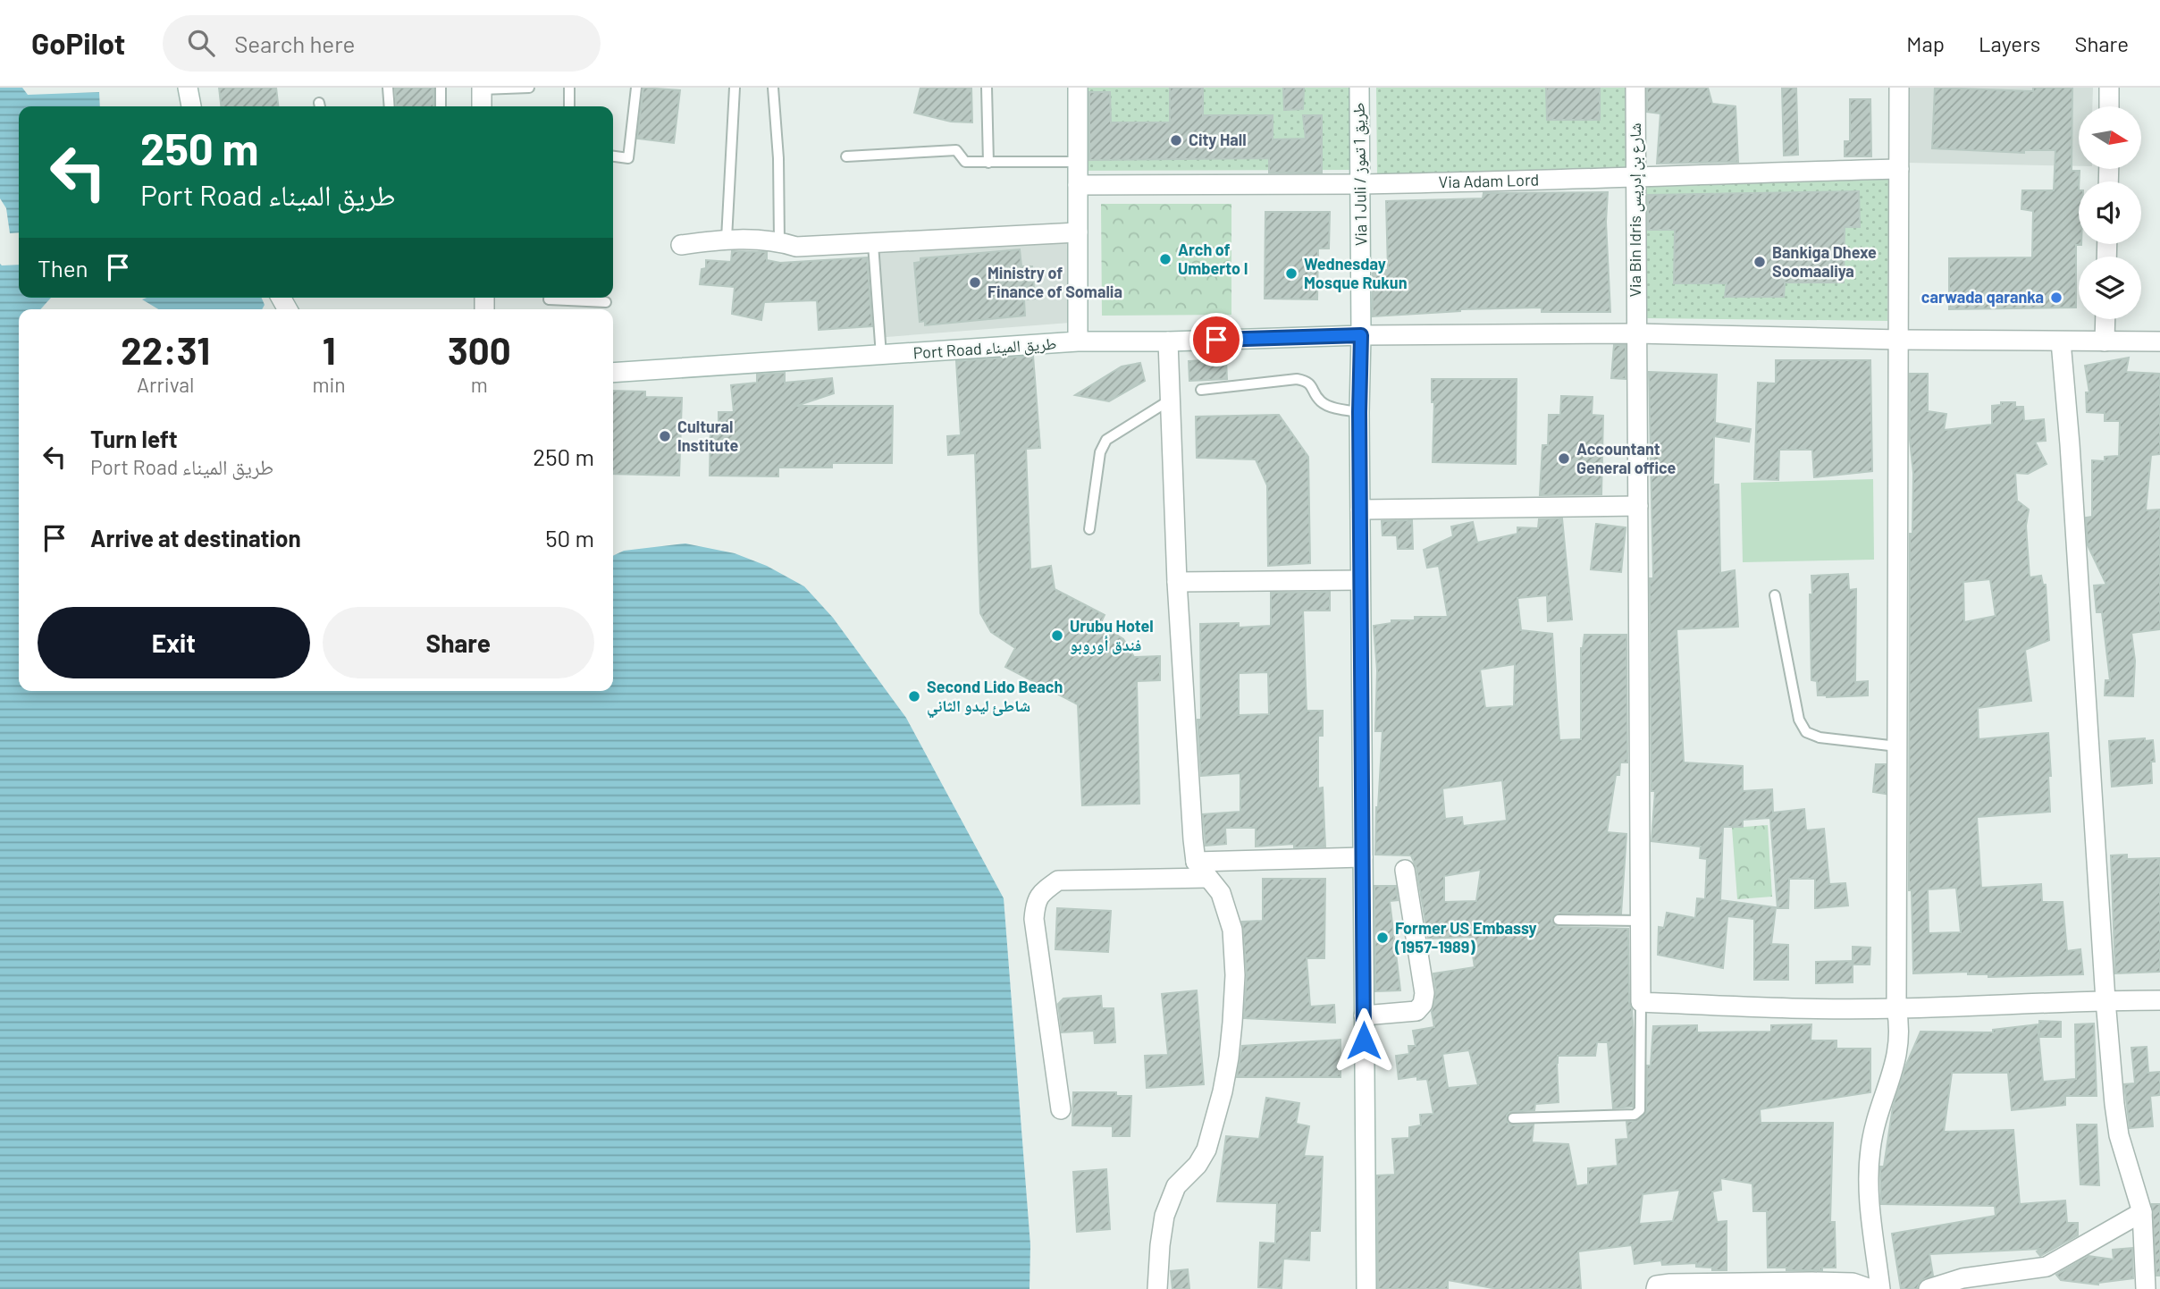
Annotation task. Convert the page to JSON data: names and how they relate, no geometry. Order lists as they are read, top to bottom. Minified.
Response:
{"streets":{"street":["Via 1 Juli / طريق 1 تموز","Via Adam Lord","Via Bin Idris شارع بن إدريس","Port Road طريق الميناء"]},"crossings":[["Via 1 Juli / طريق 1 تموز","Via Adam Lord"],["Via 1 Juli / طريق 1 تموز","Port Road طريق الميناء"],["Via Adam Lord","Via Bin Idris شارع بن إدريس"],["Via Bin Idris شارع بن إدريس","Port Road طريق الميناء"]],"places":["City Hall","Arch of Umberto I","Bankiga Dhexe Soomaaliya","Wednesday Mosque Rukun","Ministry of Finance of Somalia","carwada qaranka","Cultural Institute","Accountant General office","Urubu Hotel فندق أوروبو","Second Lido Beach شاطئ ليدو الثاني","Former US Embassy (1957-1989)"],"north":"right","page":{"header":"GoPilot","search":"Search here","nav":["Map","Layers","Share"],"turn":["250 m","Port Road طريق الميناء"],"then":"Then","eta":["22:31","Arrival","1","min","300","m"],"list":[{"name":"Turn left","note":"Port Road طريق الميناء","value":"250 m"},{"name":"Arrive at destination","value":"50 m"}],"buttons":["Exit","Share"]}}
